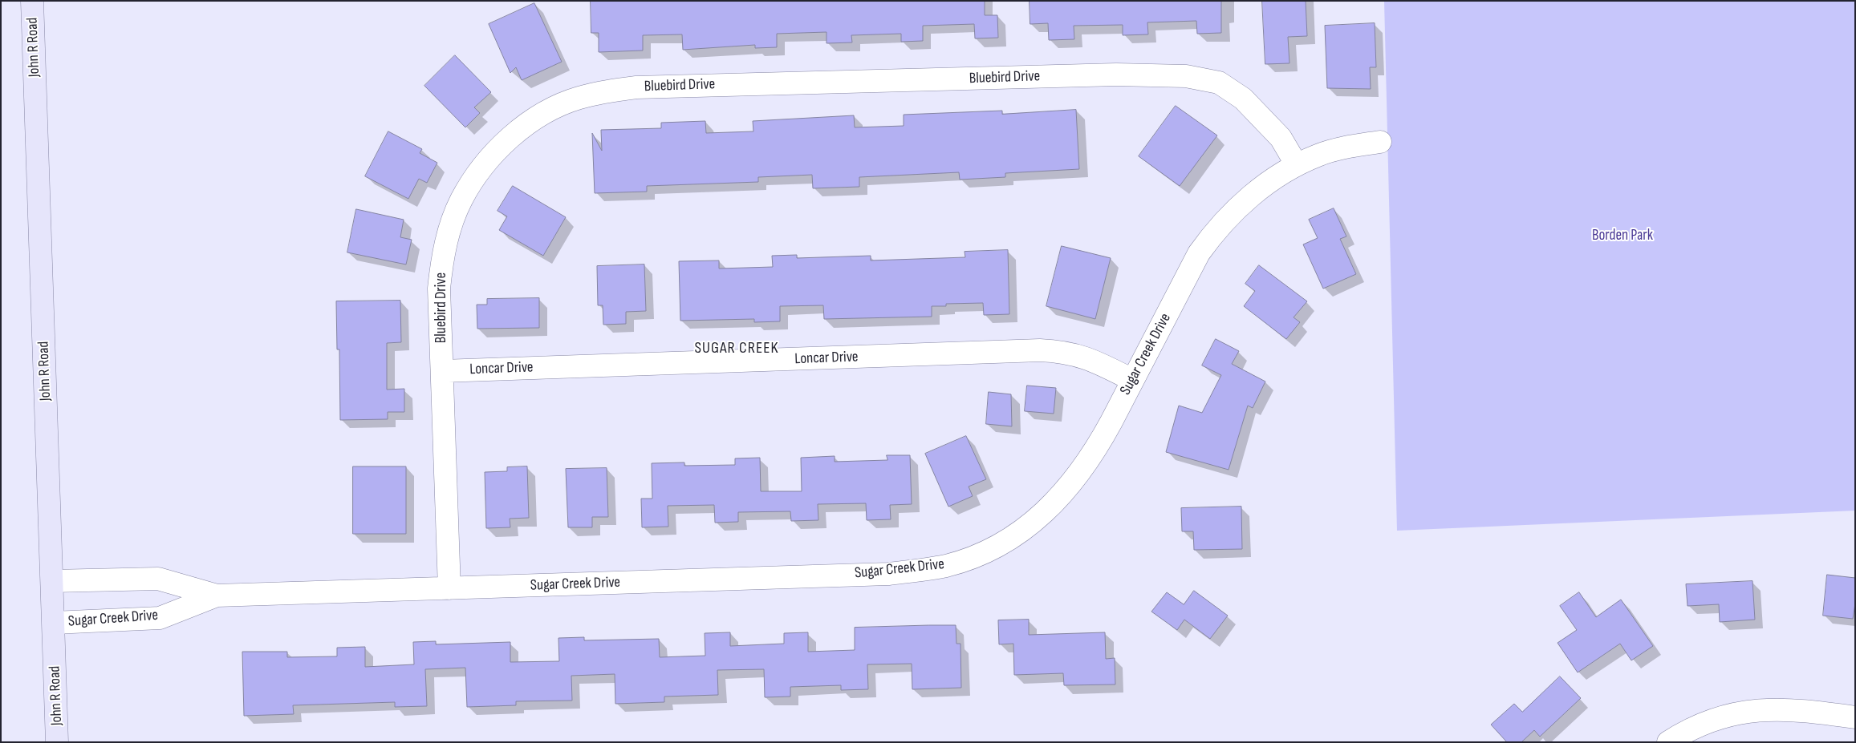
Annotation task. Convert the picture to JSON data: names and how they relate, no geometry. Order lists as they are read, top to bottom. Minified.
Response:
{"streets":{"main road":["John R Road"],"street":["Bluebird Drive","Sugar Creek Drive","Loncar Drive"]},"crossings":[["John R Road","Sugar Creek Drive"],["Bluebird Drive","Sugar Creek Drive"],["Bluebird Drive","Loncar Drive"],["Sugar Creek Drive","Loncar Drive"]],"districts":["SUGAR CREEK"],"parks":["Borden Park"]}
